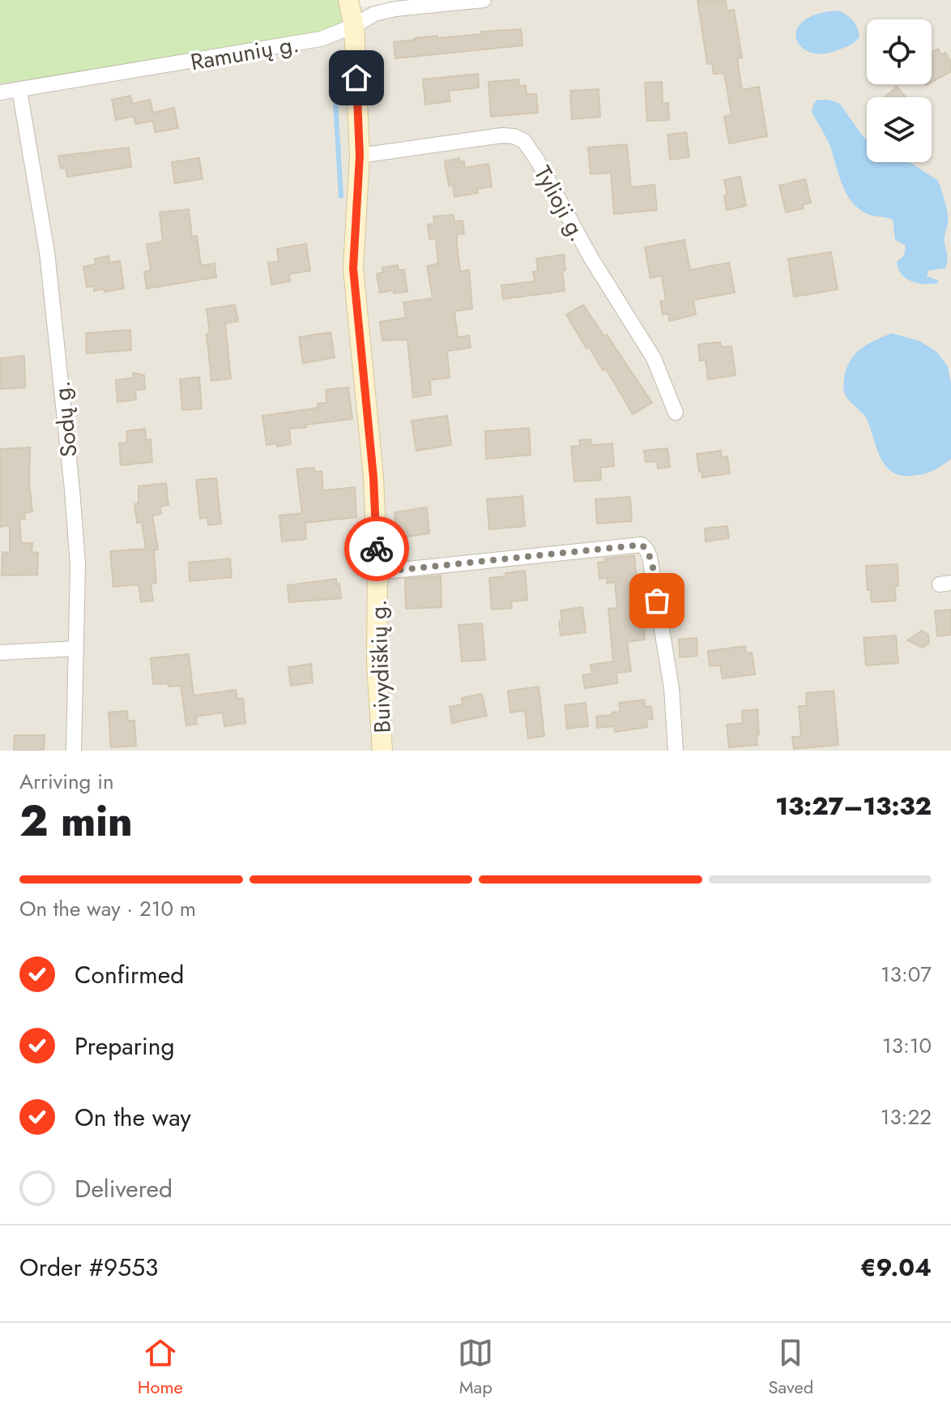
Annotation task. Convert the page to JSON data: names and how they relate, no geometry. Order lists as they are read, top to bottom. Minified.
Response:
{"streets":{"main road":["Buivydiškių g."],"street":["Ramunių g.","Tylioji g.","Sodų g."]},"crossings":[["Ramunių g.","Sodų g."],["Ramunių g.","Buivydiškių g."],["Tylioji g.","Buivydiškių g."]],"page":{"heading":["2 min","Arriving in","13:27–13:32"],"panel":["Order #9553","€9.04"],"bar":"On the way · 210 m","list":[["Confirmed","13:07"],["Preparing","13:10"],["On the way","13:22"],"Delivered"],"tabs":["Home","Map","Saved"]}}
